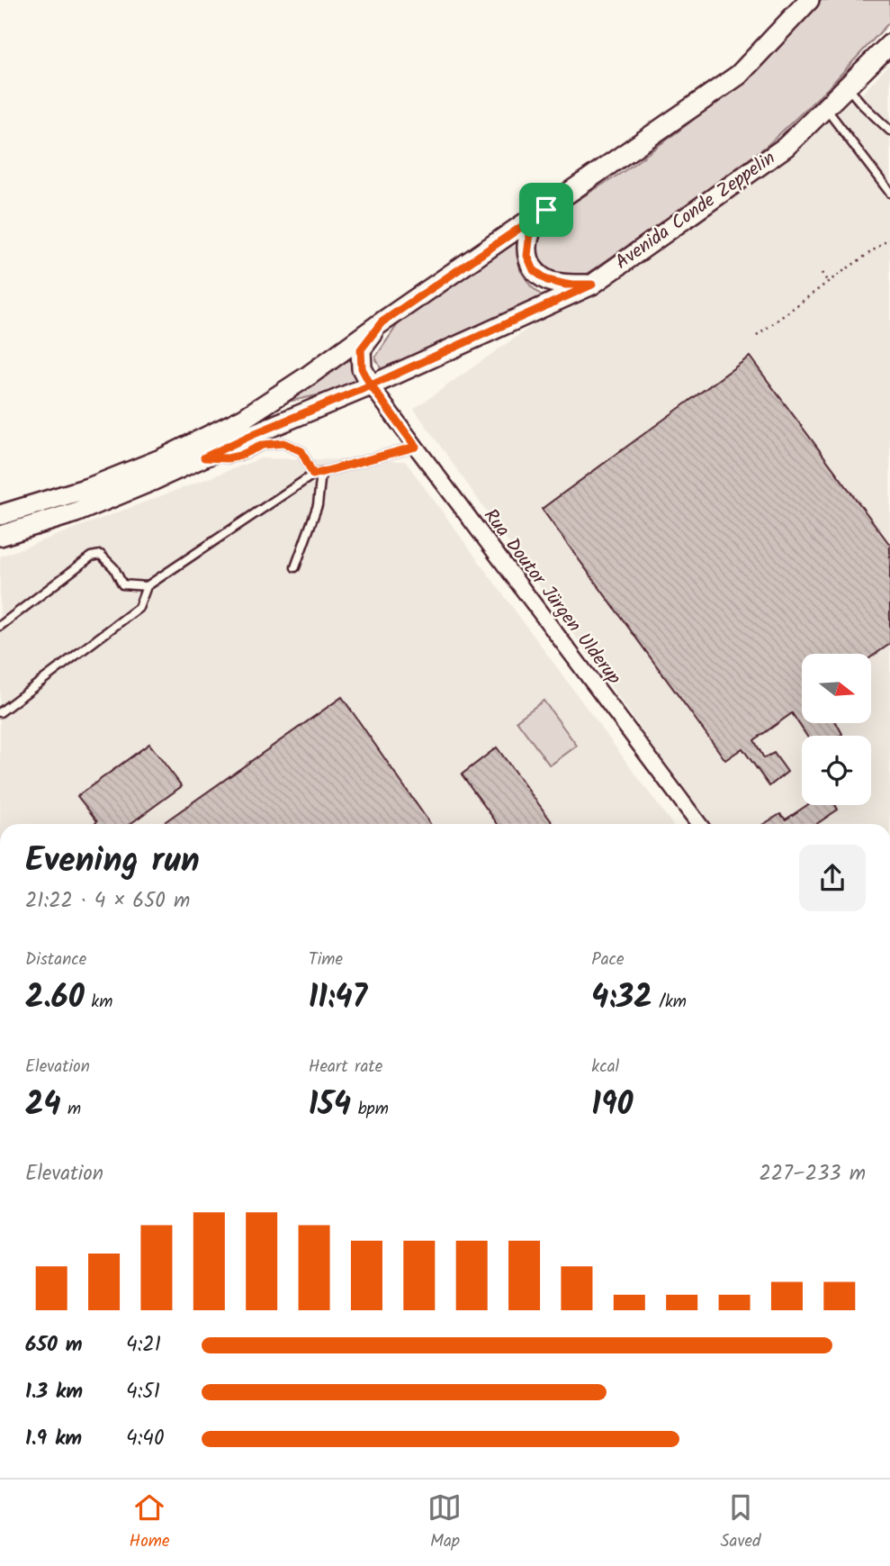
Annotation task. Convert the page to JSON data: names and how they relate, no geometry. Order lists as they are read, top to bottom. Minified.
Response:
{"streets":{"main road":["Avenida Conde Zeppelin"],"street":["Rua Doutor Jürgen Ulderup"]},"crossings":[["Avenida Conde Zeppelin","Rua Doutor Jürgen Ulderup"]],"north":"right","page":{"heading":["Evening run","21:22 · 4 × 650 m"],"stats":[["Distance","2.60 km"],["Time","11:47"],["Pace","4:32 /km"],["Elevation","24 m"],["Heart rate","154 bpm"],["kcal","190"]],"chart":["Elevation","227–233 m"],"list":[{"name":"650 m","note":"4:21"},{"name":"1.3 km","note":"4:51"},{"name":"1.9 km","note":"4:40"}],"tabs":["Home","Map","Saved"]}}
